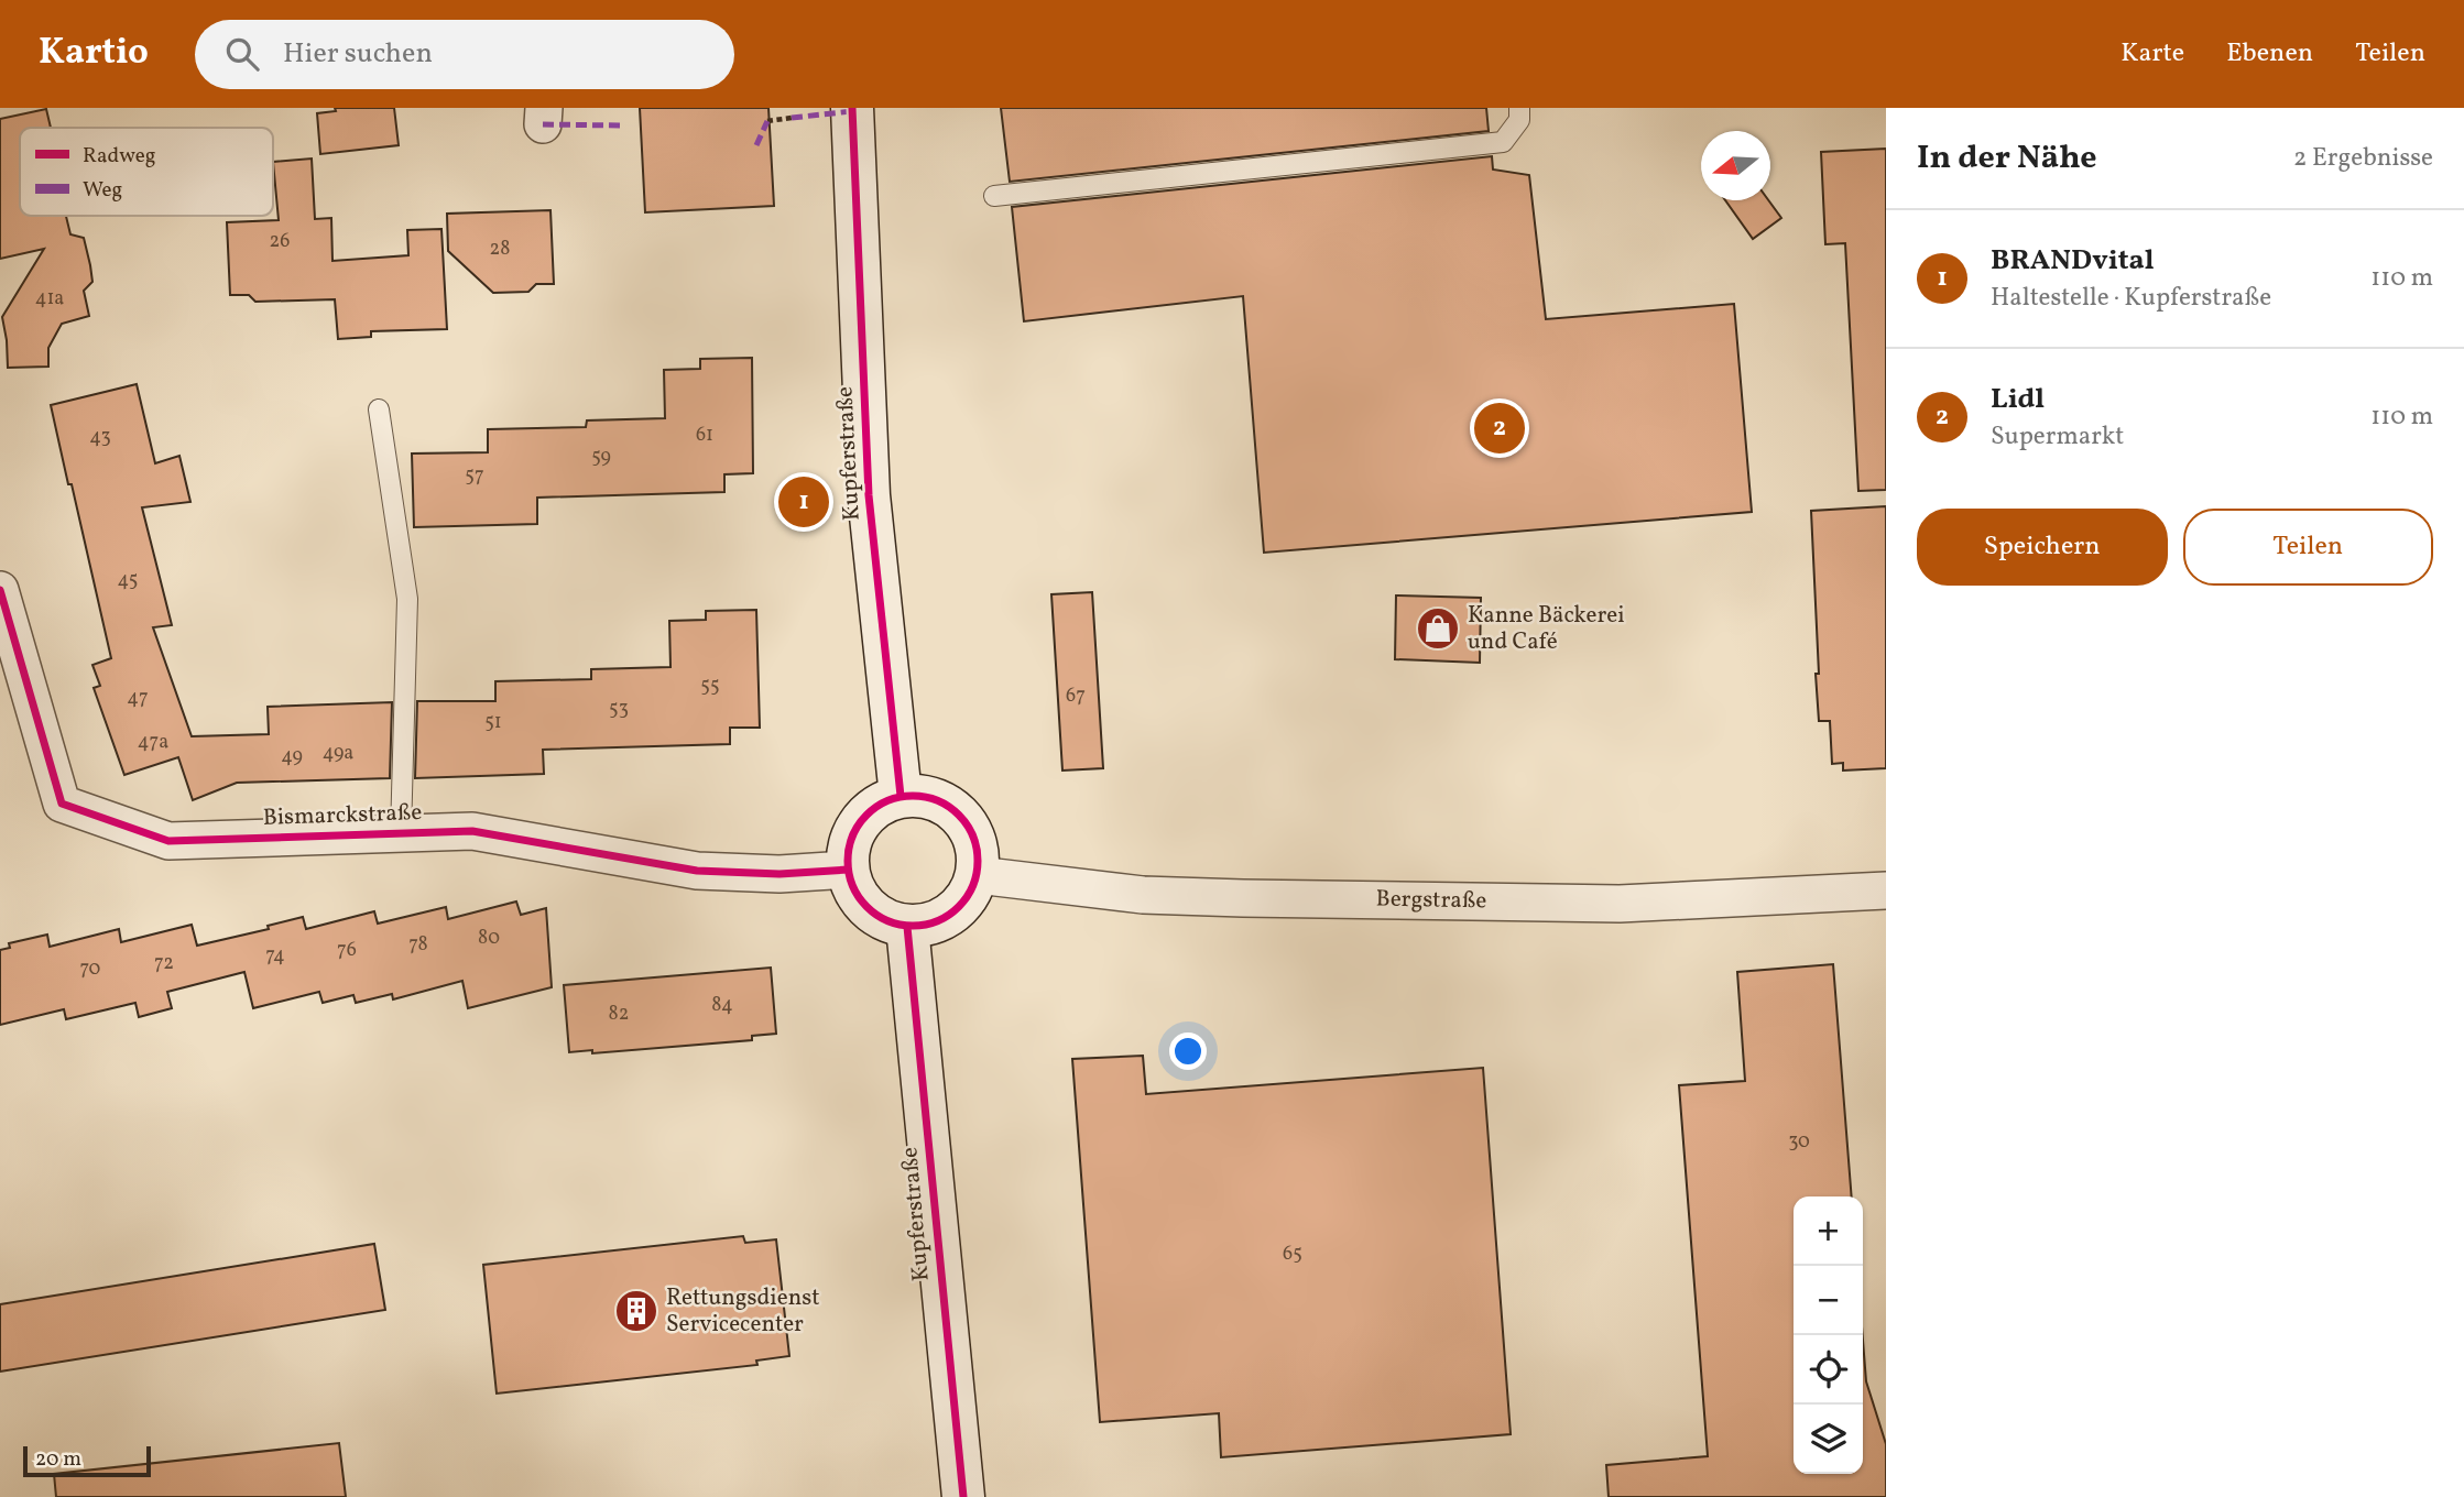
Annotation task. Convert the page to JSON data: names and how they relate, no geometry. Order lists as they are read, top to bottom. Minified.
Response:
{"streets":{"street":["Kupferstraße","Bismarckstraße","Bergstraße"]},"crossings":[["Kupferstraße","Bismarckstraße"],["Kupferstraße","Bergstraße"],["Bismarckstraße","Bergstraße"]],"places":{"shop":["Kanne Bäckerei und Café"],"building":["Rettungsdienst Servicecenter"]},"house_numbers":["26","28","41a","61","43","59","57","45","55","67","47","53","51","47a","49a","49","80","78","76","74","72","70","84","82","30","65"],"legend":["Radweg","Weg"],"scale_bar":"20 m","north":"left","page":{"header":"Kartio","search":"Hier suchen","nav":["Karte","Ebenen","Teilen"],"heading":["In der Nähe","2 Ergebnisse"],"list":[{"mark":"1","name":"BRANDvital","note":"Haltestelle · Kupferstraße","value":"110 m"},{"mark":"2","name":"Lidl","note":"Supermarkt","value":"110 m"}],"pins":["2","1"],"buttons":["Speichern","Teilen"],"map_buttons":["+","−"],"scale":"20 m"}}
